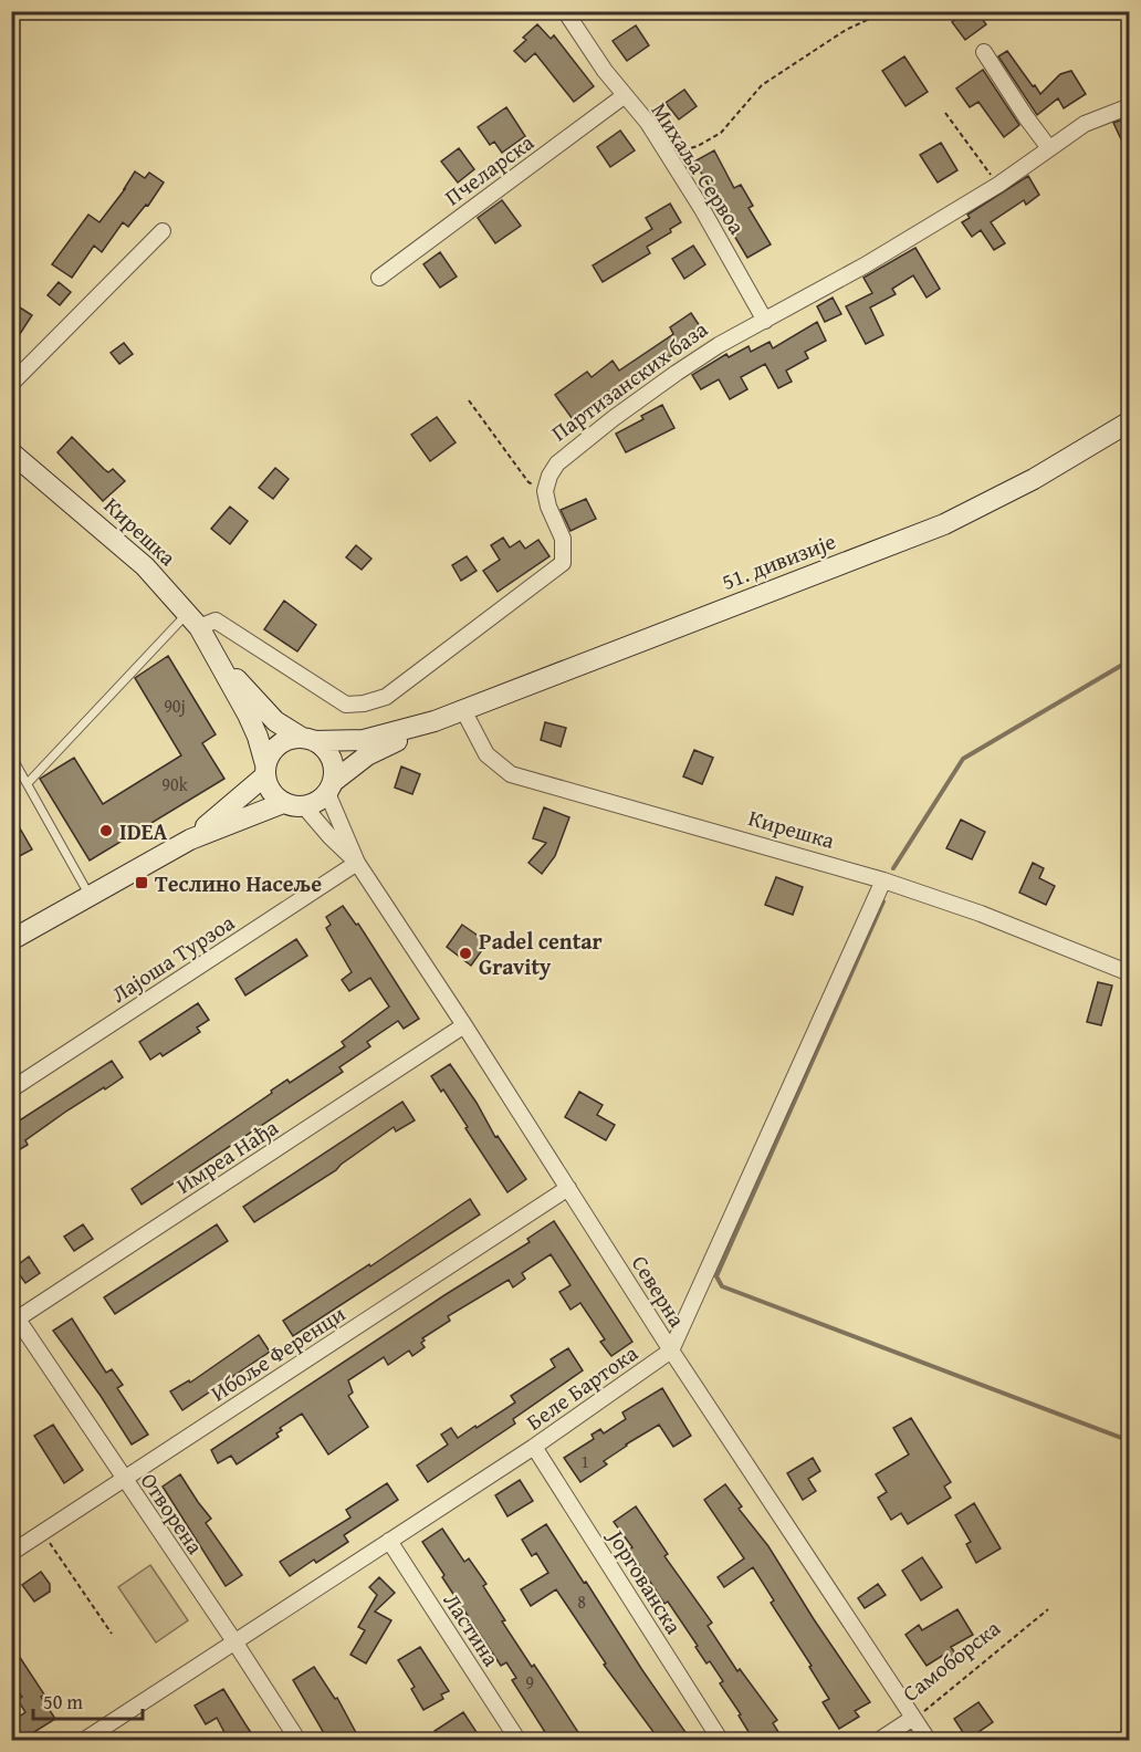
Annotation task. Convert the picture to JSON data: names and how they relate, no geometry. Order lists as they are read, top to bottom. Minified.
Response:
{"streets":{"street":["Михаља Сервоа","Пчеларска","Партизанских база","Кирешка","51. дивизије","Лајоша Турзоа","Имреа Нађа","Северна","Ибоље Ференци","Беле Бартока","Отворена","Јоргованска","Ластина","Самоборска"]},"crossings":[["Михаља Сервоа","Пчеларска"],["Михаља Сервоа","Партизанских база"],["Кирешка","51. дивизије"],["Кирешка","Северна"],["Кирешка","Беле Бартока"],["51. дивизије","Северна"],["Лајоша Турзоа","Северна"],["Имреа Нађа","Северна"],["Имреа Нађа","Отворена"],["Северна","Ибоље Ференци"],["Северна","Беле Бартока"],["Северна","Самоборска"],["Ибоље Ференци","Отворена"],["Беле Бартока","Отворена"],["Беле Бартока","Јоргованска"],["Беле Бартока","Ластина"]],"places":{"other":["IDEA","Padel centar Gravity"],"transit":["Теслино Насеље"]},"house_numbers":["90j","90k","1","8","9"],"scale_bar":"50 m"}
